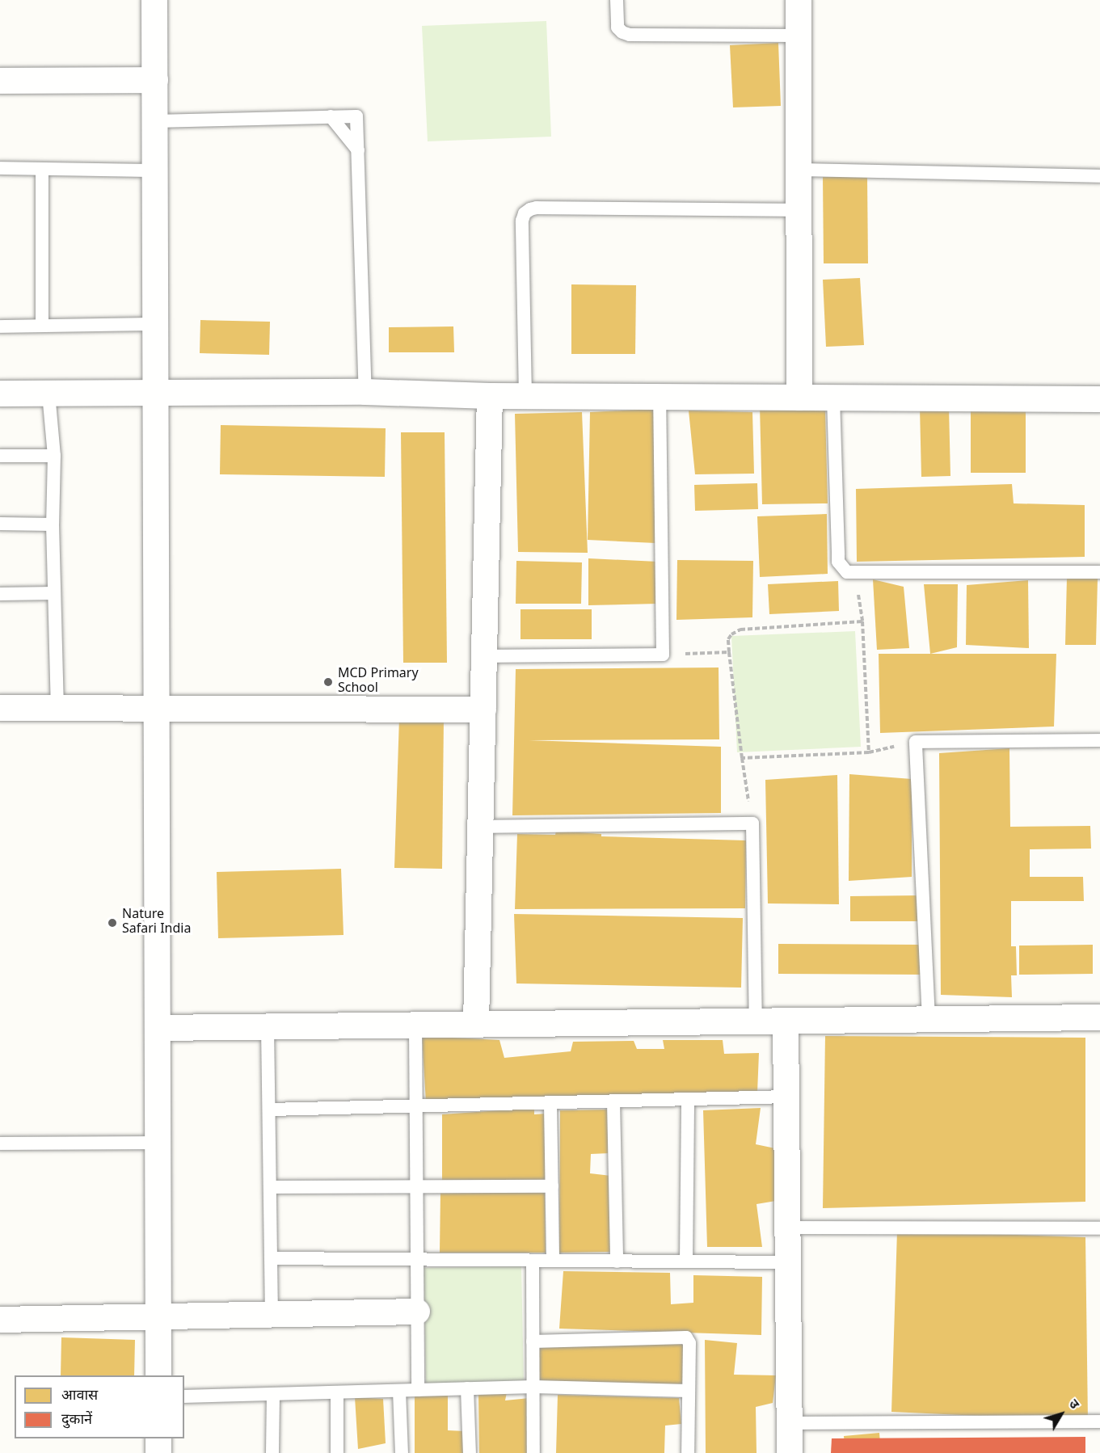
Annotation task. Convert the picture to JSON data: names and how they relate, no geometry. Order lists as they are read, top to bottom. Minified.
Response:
{"places":["MCD Primary School","Nature Safari India"],"legend":["आवास","दुकानें"],"north":"top right"}
